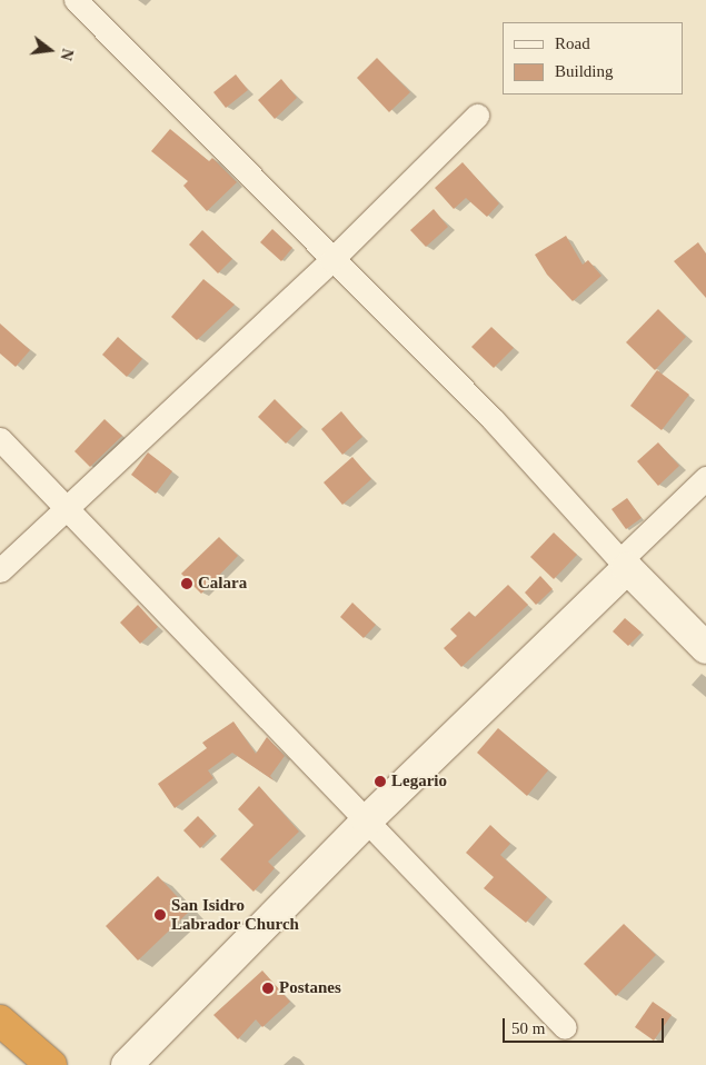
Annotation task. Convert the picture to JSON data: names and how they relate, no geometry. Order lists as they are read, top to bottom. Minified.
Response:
{"places":["Calara","Legario","San Isidro Labrador Church","Postanes"],"legend":["Road","Building"],"scale_bar":"50 m","north":"right"}
